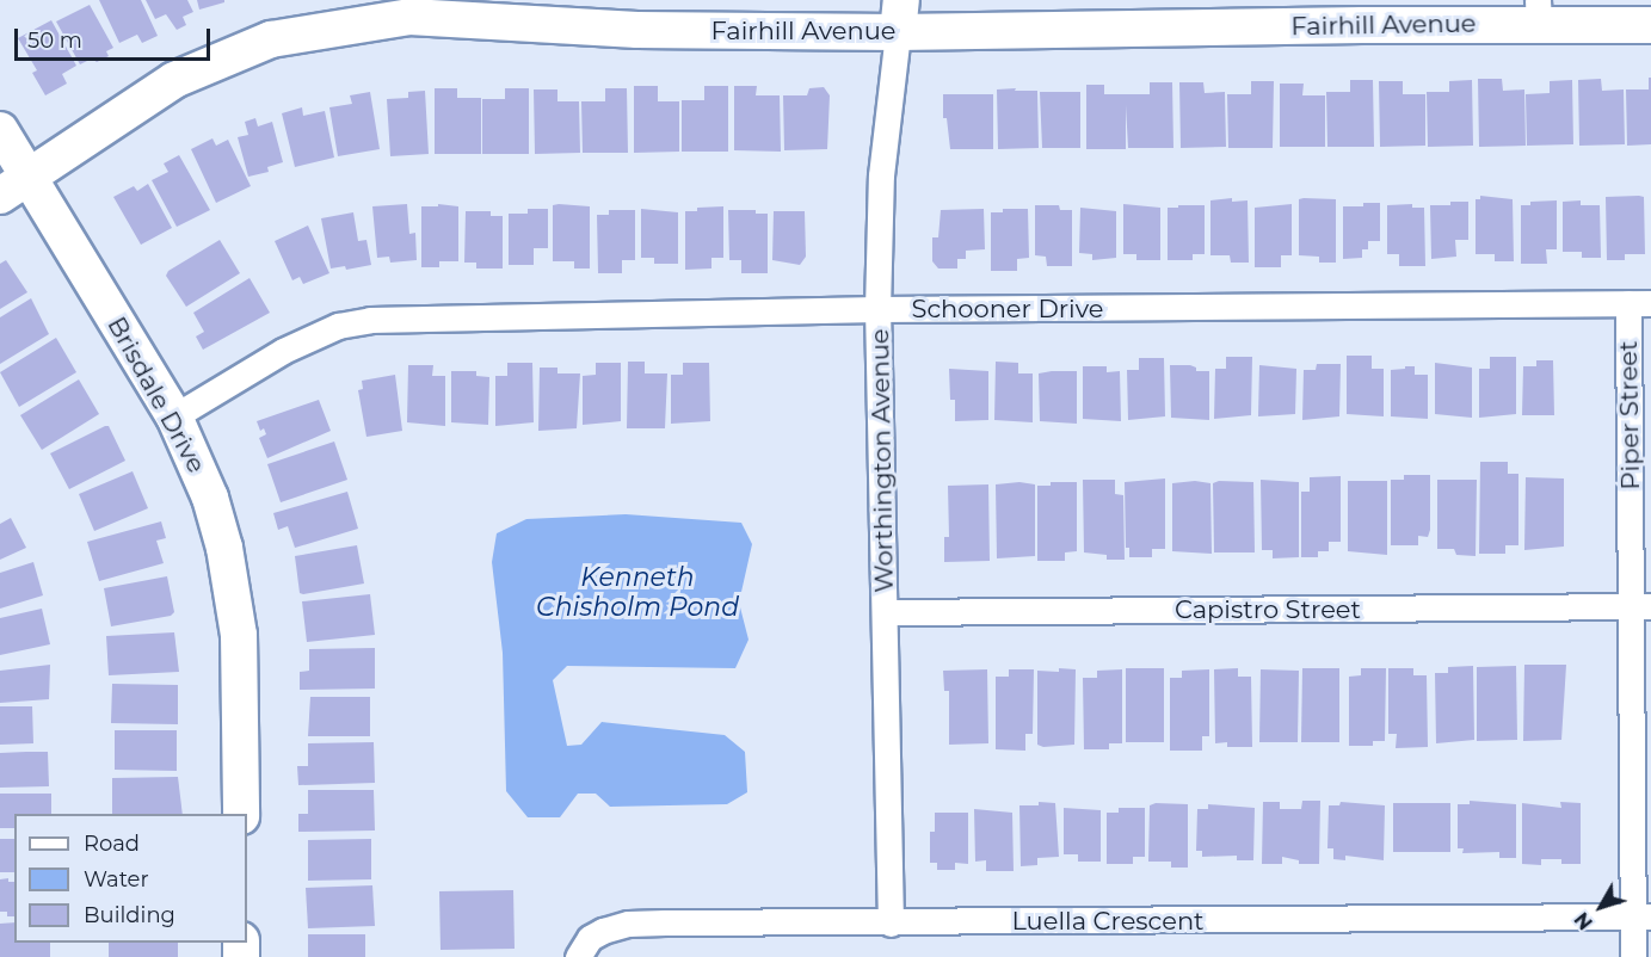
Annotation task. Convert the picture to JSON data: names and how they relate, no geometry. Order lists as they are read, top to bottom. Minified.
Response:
{"streets":{"street":["Fairhill Avenue","Schooner Drive","Brisdale Drive","Piper Street","Worthington Avenue","Capistro Street","Luella Crescent"]},"crossings":[["Fairhill Avenue","Brisdale Drive"],["Fairhill Avenue","Worthington Avenue"],["Schooner Drive","Brisdale Drive"],["Schooner Drive","Piper Street"],["Schooner Drive","Worthington Avenue"],["Piper Street","Capistro Street"],["Piper Street","Luella Crescent"],["Worthington Avenue","Capistro Street"],["Worthington Avenue","Luella Crescent"]],"water":["Kenneth Chisholm Pond"],"legend":["Road","Water","Building"],"scale_bar":"50 m","north":"bottom left"}
